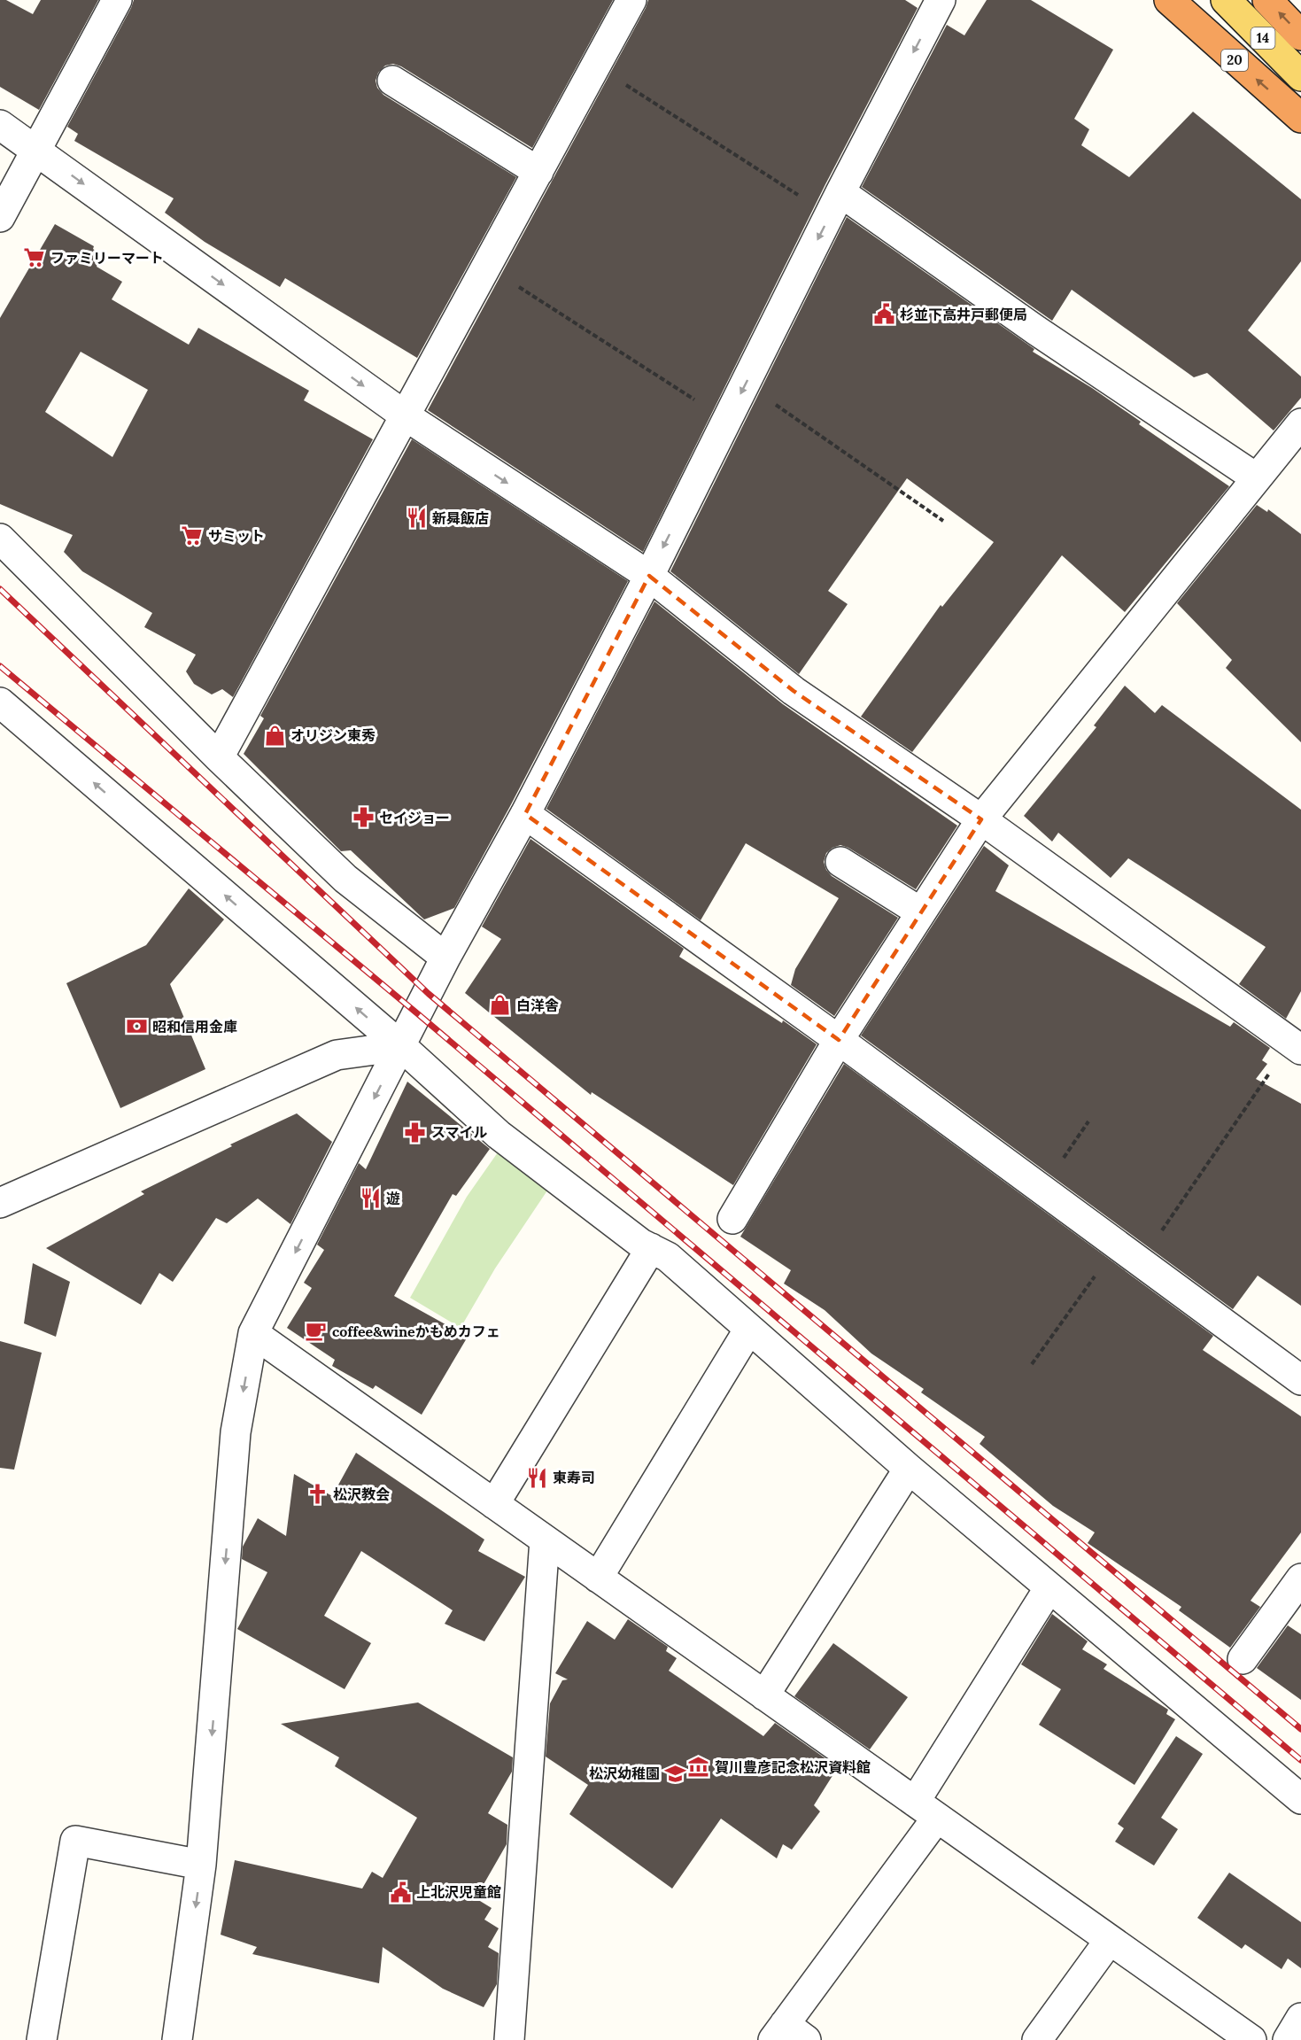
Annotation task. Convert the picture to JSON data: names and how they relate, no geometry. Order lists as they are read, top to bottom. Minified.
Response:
{"streets":{"highway":["20"],"main road":["14"]},"places":{"supermarket":["ファミリーマート","サミット"],"public building":["杉並下高井戸郵便局","上北沢児童館"],"restaurant":["新曻飯店","遊","東寿司"],"shop":["オリジン東秀","白洋舎"],"pharmacy":["セイジョー","スマイル"],"bank":["昭和信用金庫"],"cafe":["coffee&wineかもめカフェ"],"church":["松沢教会"],"museum":["賀川豊彦記念松沢資料館"],"school or university":["松沢幼稚園"]}}
